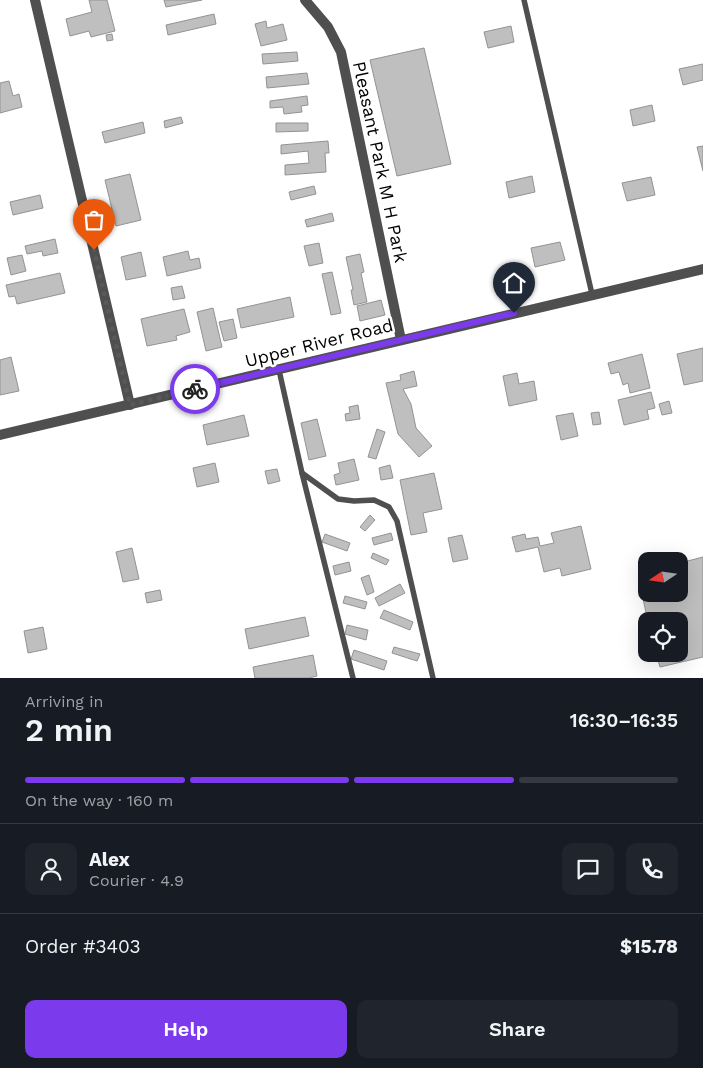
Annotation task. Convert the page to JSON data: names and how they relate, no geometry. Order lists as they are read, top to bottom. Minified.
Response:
{"streets":{"street":["Pleasant Park M H Park","Upper River Road"]},"crossings":[["Pleasant Park M H Park","Upper River Road"]],"north":"left","page":{"heading":["2 min","Arriving in","16:30–16:35"],"panel":["Alex","Courier · 4.9","Order #3403","$15.78"],"bar":"On the way · 160 m","buttons":["Help","Share"]}}
